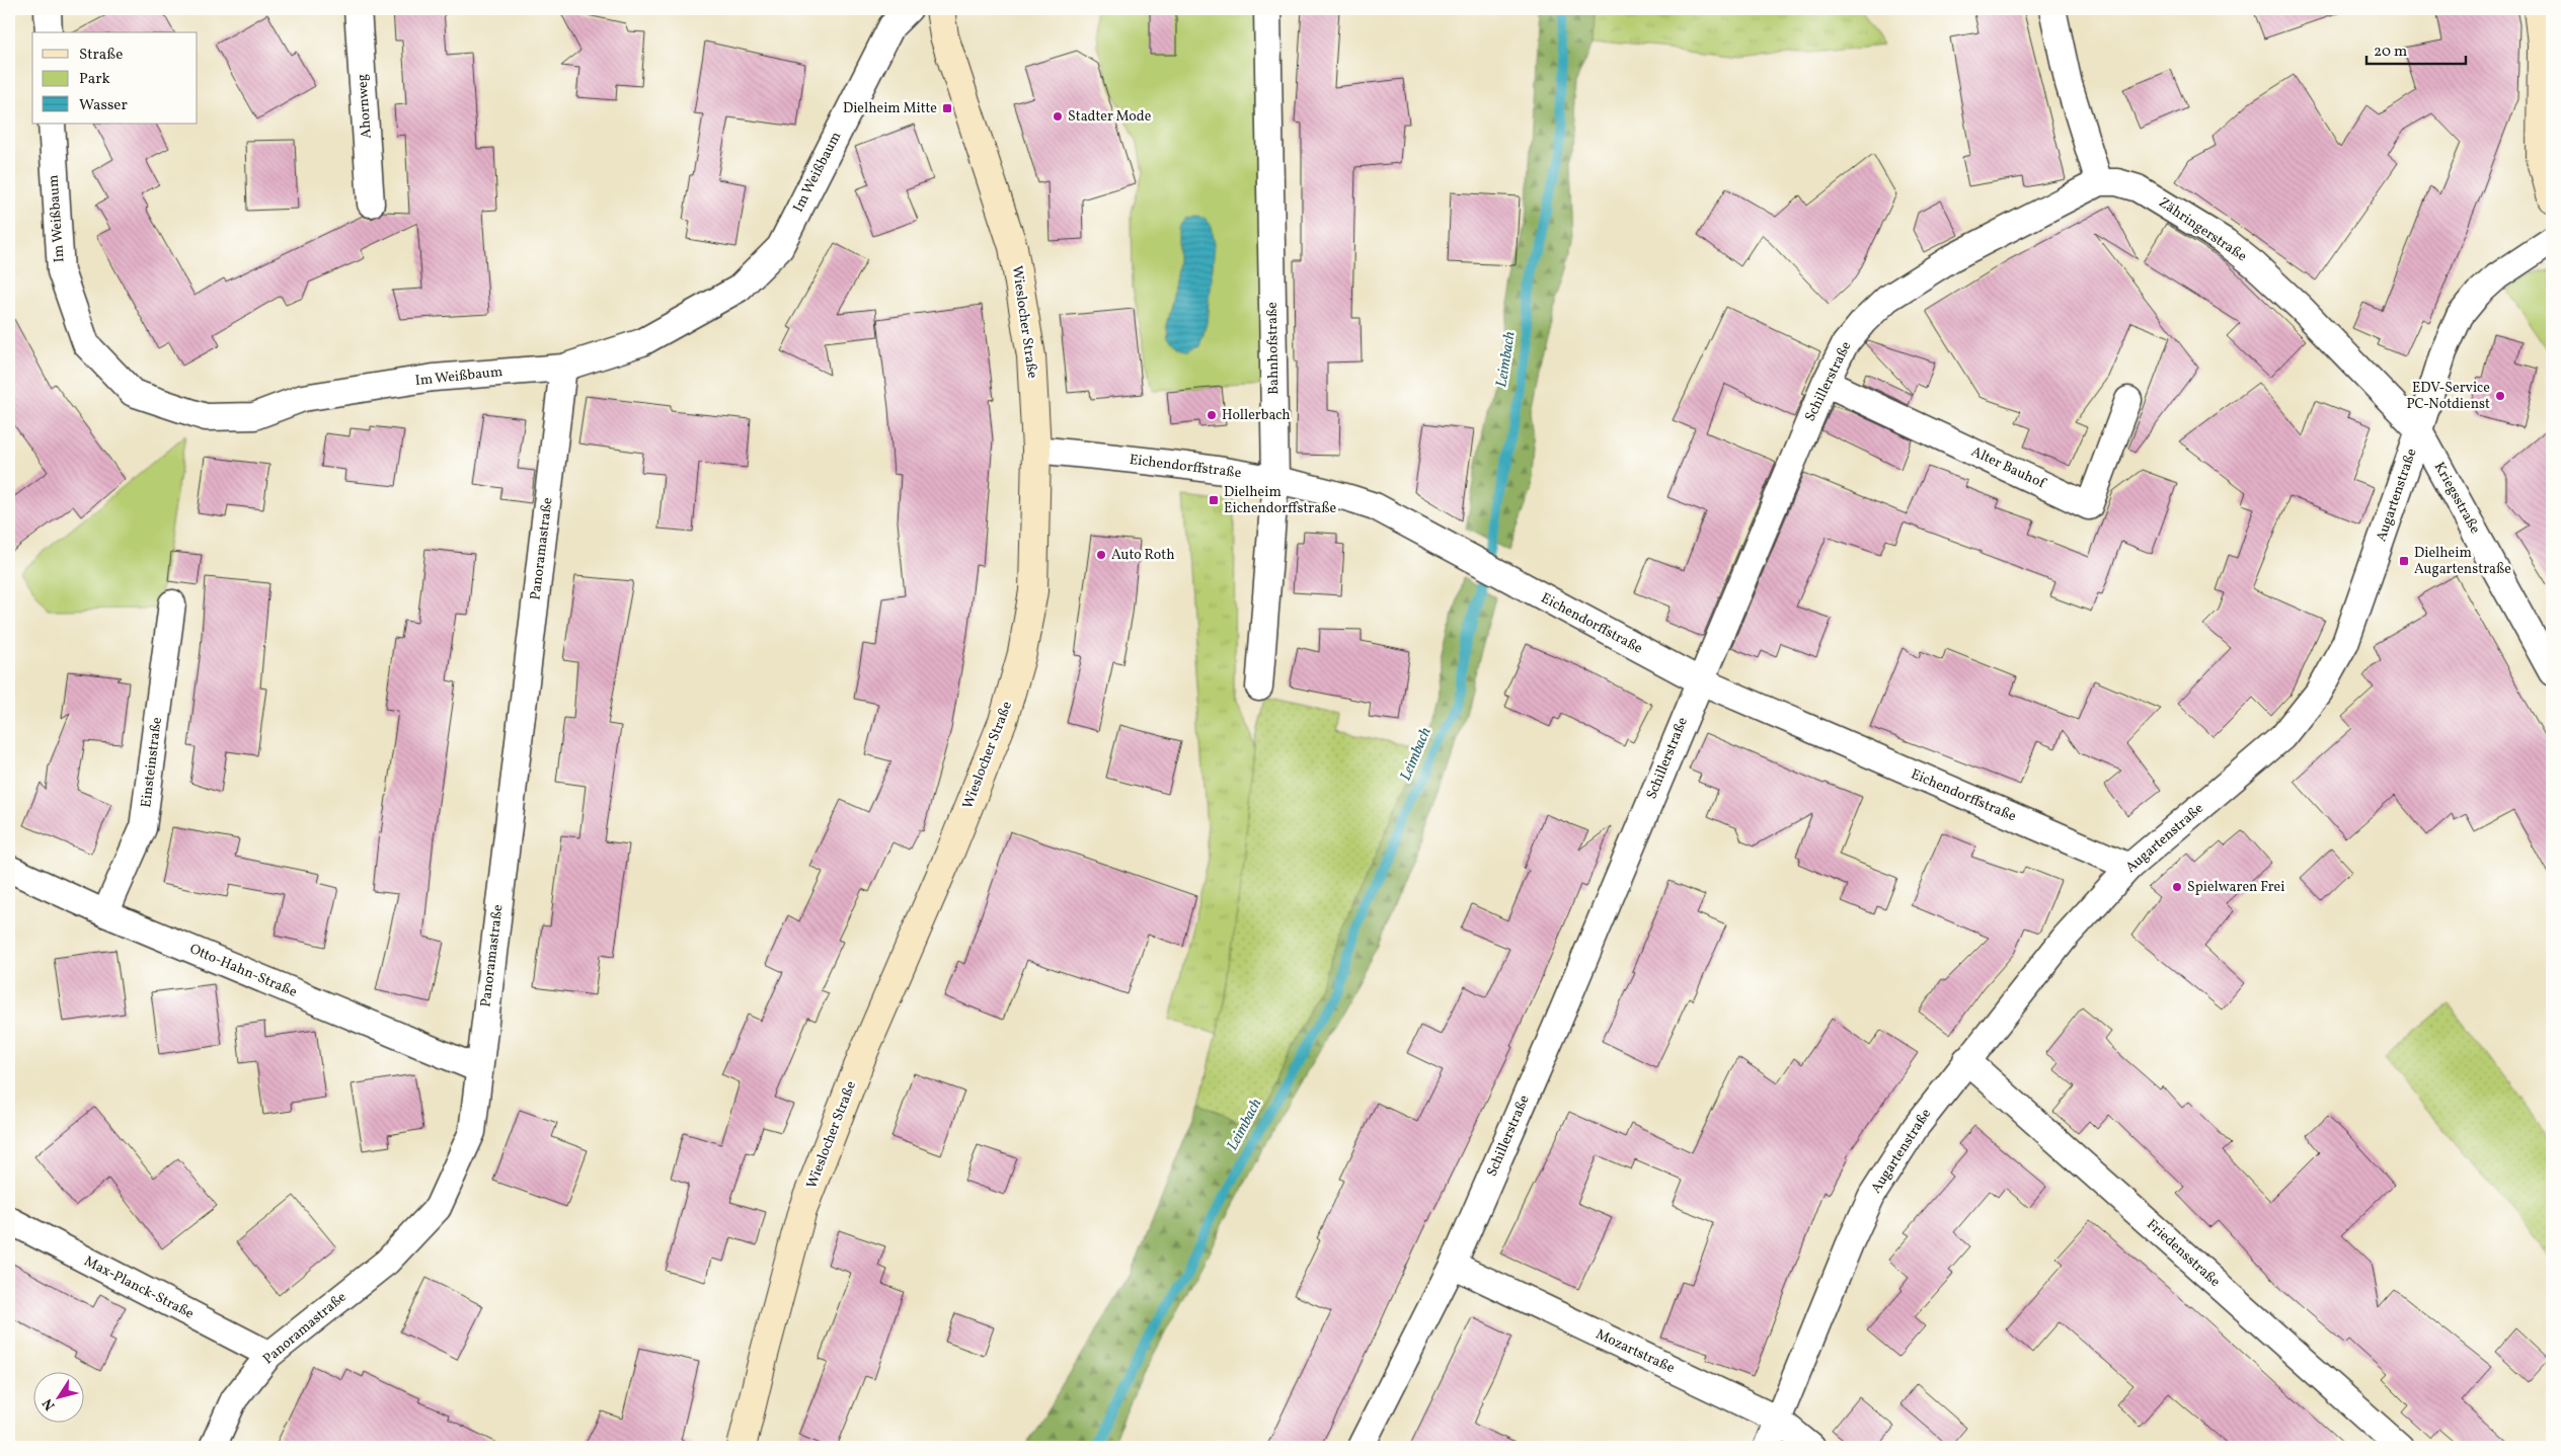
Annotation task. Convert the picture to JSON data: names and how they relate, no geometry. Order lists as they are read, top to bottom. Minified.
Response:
{"streets":{"main road":["Wieslocher Straße"],"street":["Ahornweg","Im Weißbaum","Zähringerstraße","Bahnhofstraße","Schillerstraße","Eichendorffstraße","Alter Bauhof","Augartenstraße","Kriegsstraße","Panoramastraße","Einsteinstraße","Otto-Hahn-Straße","Friedensstraße","Max-Planck-Straße","Mozartstraße"]},"crossings":[["Im Weißbaum","Panoramastraße"],["Zähringerstraße","Schillerstraße"],["Zähringerstraße","Augartenstraße"],["Zähringerstraße","Kriegsstraße"],["Wieslocher Straße","Eichendorffstraße"],["Bahnhofstraße","Eichendorffstraße"],["Schillerstraße","Eichendorffstraße"],["Schillerstraße","Alter Bauhof"],["Schillerstraße","Mozartstraße"],["Eichendorffstraße","Augartenstraße"],["Augartenstraße","Kriegsstraße"],["Augartenstraße","Friedensstraße"],["Augartenstraße","Mozartstraße"],["Panoramastraße","Otto-Hahn-Straße"],["Panoramastraße","Max-Planck-Straße"],["Einsteinstraße","Otto-Hahn-Straße"]],"water":["Leimbach"],"places":{"transit":["Dielheim Mitte","Dielheim Eichendorffstraße","Dielheim Augartenstraße"],"other":["Stadter Mode","EDV-Service PC-Notdienst","Hollerbach","Auto Roth","Spielwaren Frei"]},"legend":["Straße","Park","Wasser"],"scale_bar":"20 m","north":"bottom left"}
